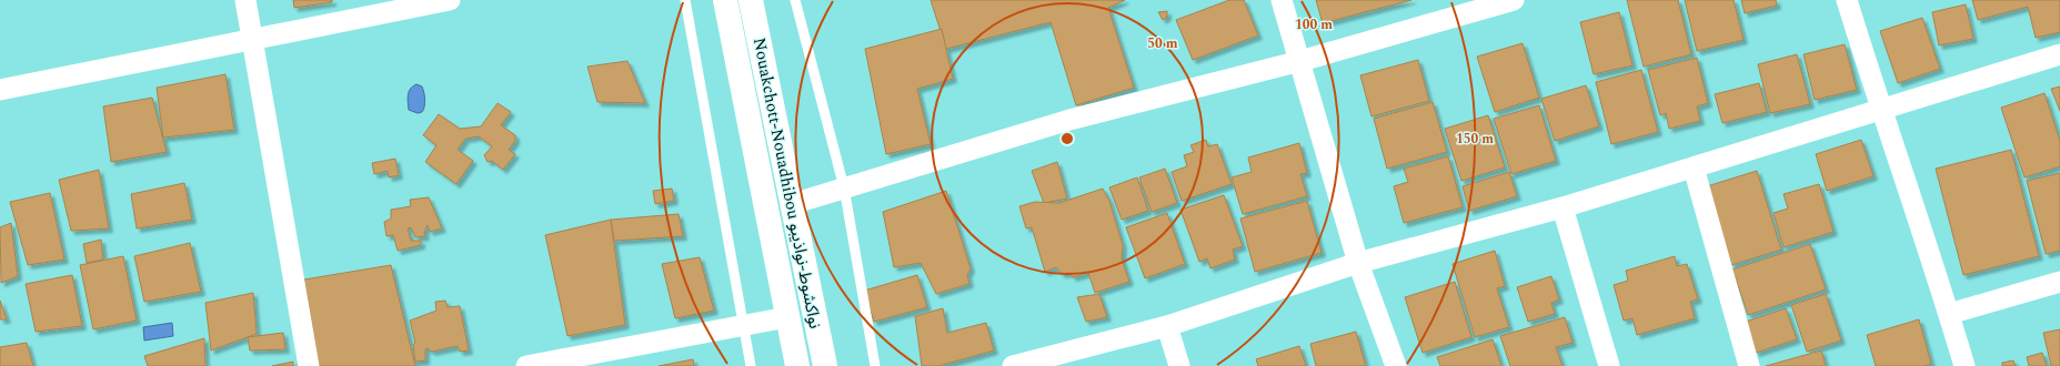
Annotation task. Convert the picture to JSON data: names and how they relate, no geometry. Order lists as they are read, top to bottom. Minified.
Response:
{"streets":{"highway":["Nouakchott-Nouadhibou نواكشوط-نواذيبو"]},"rings":["100 m","50 m","150 m"]}
